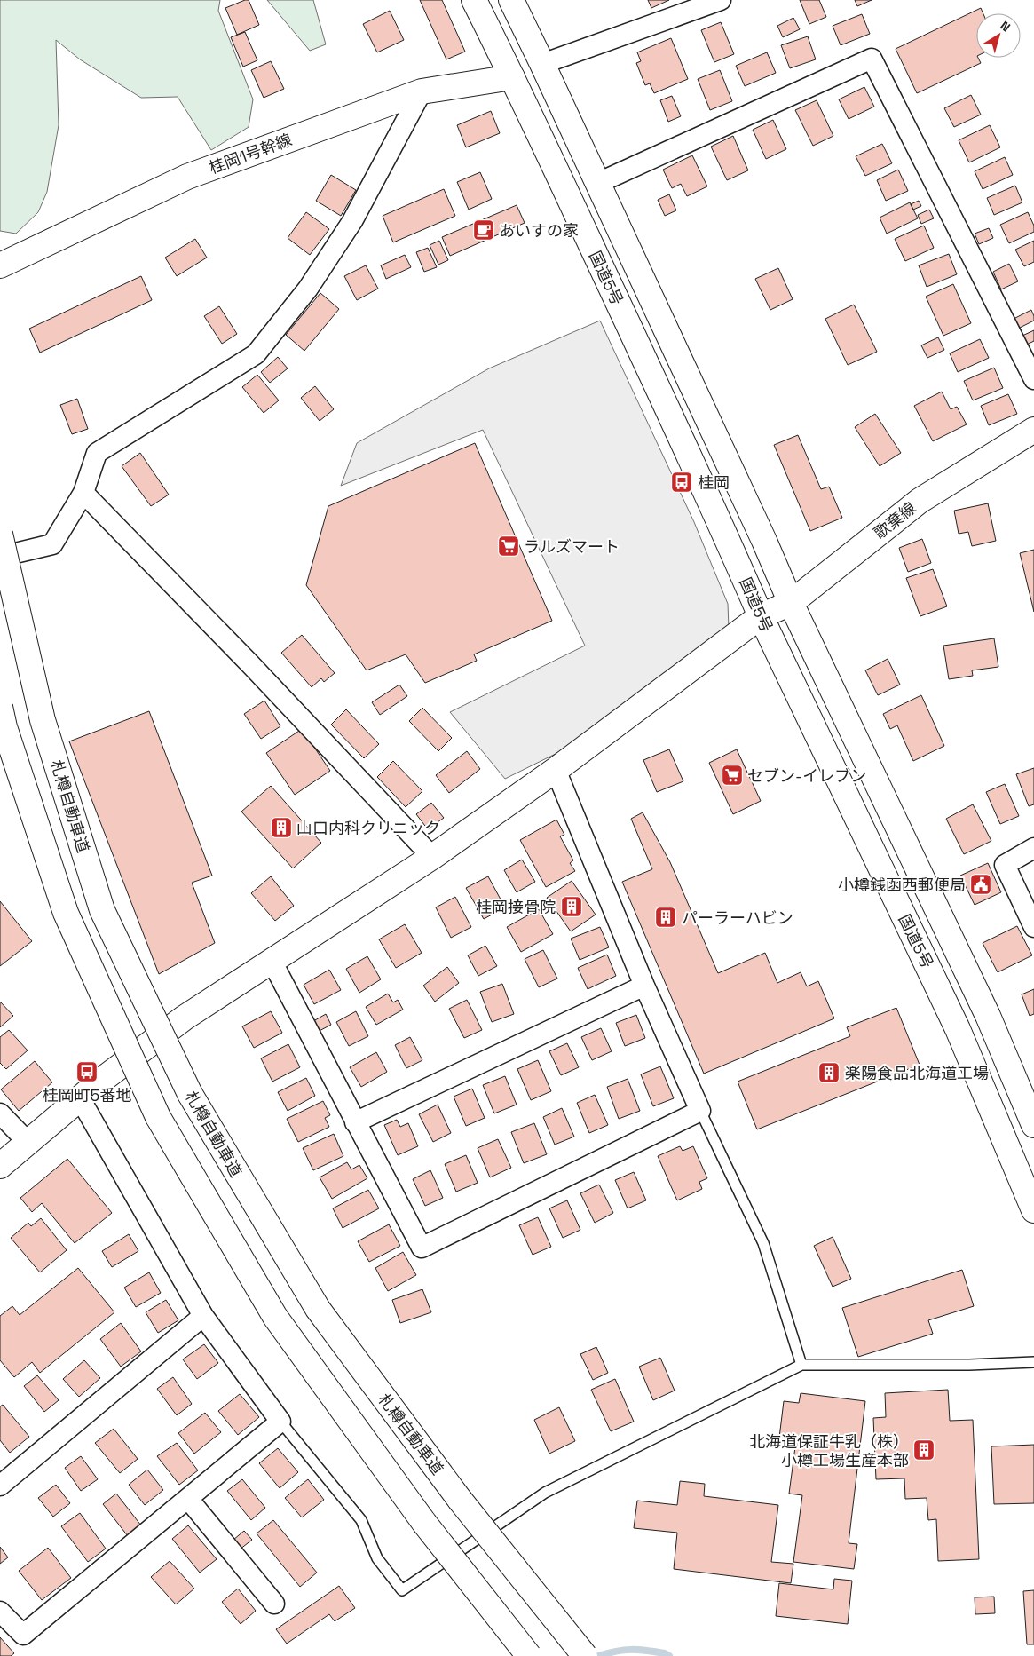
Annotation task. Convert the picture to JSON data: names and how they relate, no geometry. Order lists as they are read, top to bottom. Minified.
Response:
{"streets":{"main road":["桂岡1号幹線","国道5号","歌棄線","札樽自動車道"]},"crossings":[["桂岡1号幹線","国道5号"],["国道5号","歌棄線"]],"places":{"cafe":["あいすの家"],"bus stop":["桂岡","桂岡町5番地"],"supermarket":["ラルズマート","セブン-イレブン"],"building":["山口内科クリニック","桂岡接骨院","パーラーハビン","楽陽食品北海道工場","北海道保証牛乳（株） 小樽工場生産本部"],"public building":["小樽銭函西郵便局"]},"north":"top right"}
